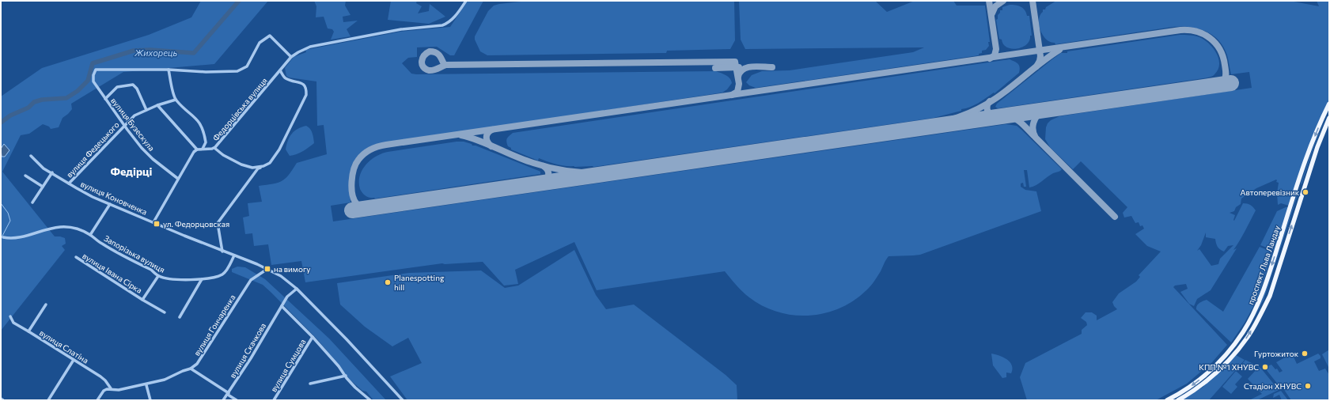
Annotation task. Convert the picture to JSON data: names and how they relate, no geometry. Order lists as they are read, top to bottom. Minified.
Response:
{"streets":{"main road":["проспект Льва Ландау"],"street":["Федорцівська вулиця","вулиця Бузескула","вулиця Федецького","вулиця Коновченка","Запорізька вулиця","вулиця Івана Сірка","вулиця Гончаренка","вулиця Слатіна","вулиця Скачкова","вулиця Сумцова"]},"crossings":[["вулиця Бузескула","вулиця Федецького"],["вулиця Федецького","вулиця Коновченка"],["вулиця Коновченка","Запорізька вулиця"],["вулиця Коновченка","вулиця Гончаренка"],["вулиця Коновченка","вулиця Скачкова"],["Запорізька вулиця","вулиця Івана Сірка"],["вулиця Гончаренка","вулиця Слатіна"]],"districts":["Федірці"],"water":["Жихорець"],"places":{"other":["Автоперевізник","Planespotting hill","Гуртожиток","КПП №1 ХНУВС","Стадіон ХНУВС"],"transit":["ул. Федорцовская","на вимогу"]}}
